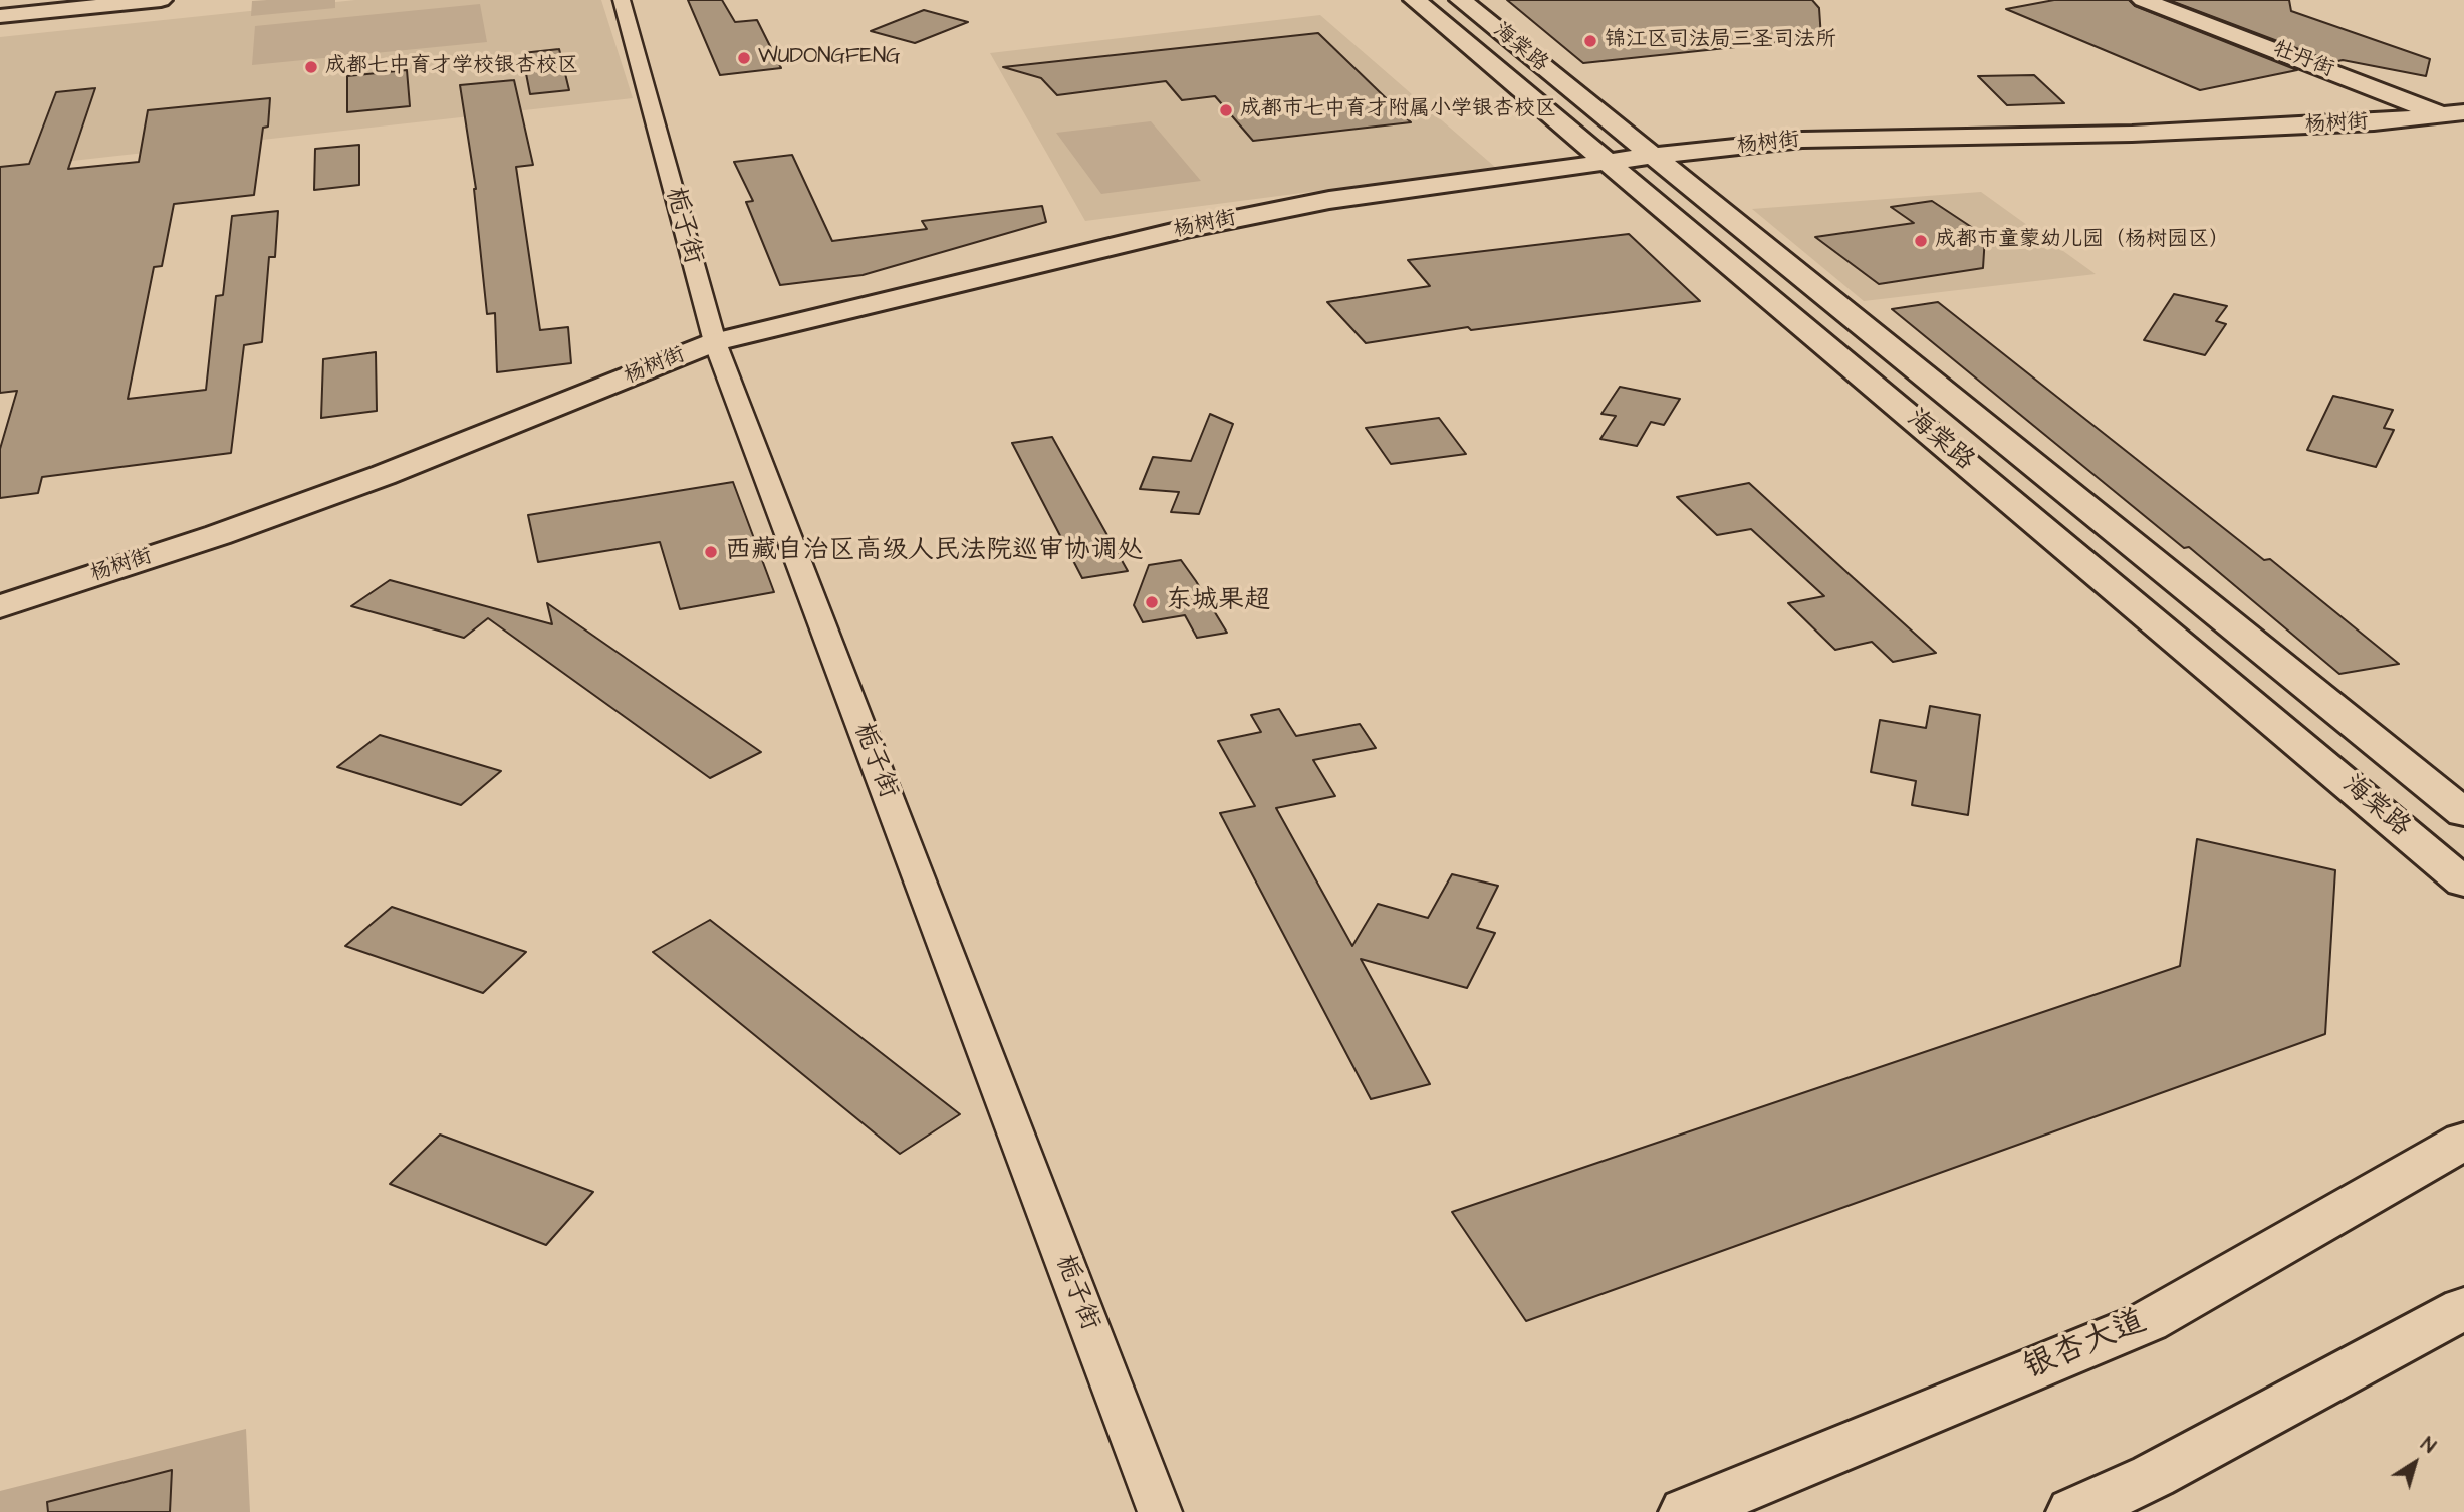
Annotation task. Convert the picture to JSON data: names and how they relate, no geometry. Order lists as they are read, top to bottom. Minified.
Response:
{"streets":{"main road":["海棠路","牡丹街","杨树街","银杏大道"],"street":["栀子街"]},"crossings":[["海棠路","杨树街"],["牡丹街","杨树街"],["杨树街","栀子街"]],"places":["锦江区司法局三圣司法所","WUDONGFENG","成都七中育才学校银杏校区","成都市七中育才附属小学银杏校区","成都市童蒙幼儿园（杨树园区）","西藏自治区高级人民法院巡审协调处","东城果超"],"north":"top right"}
